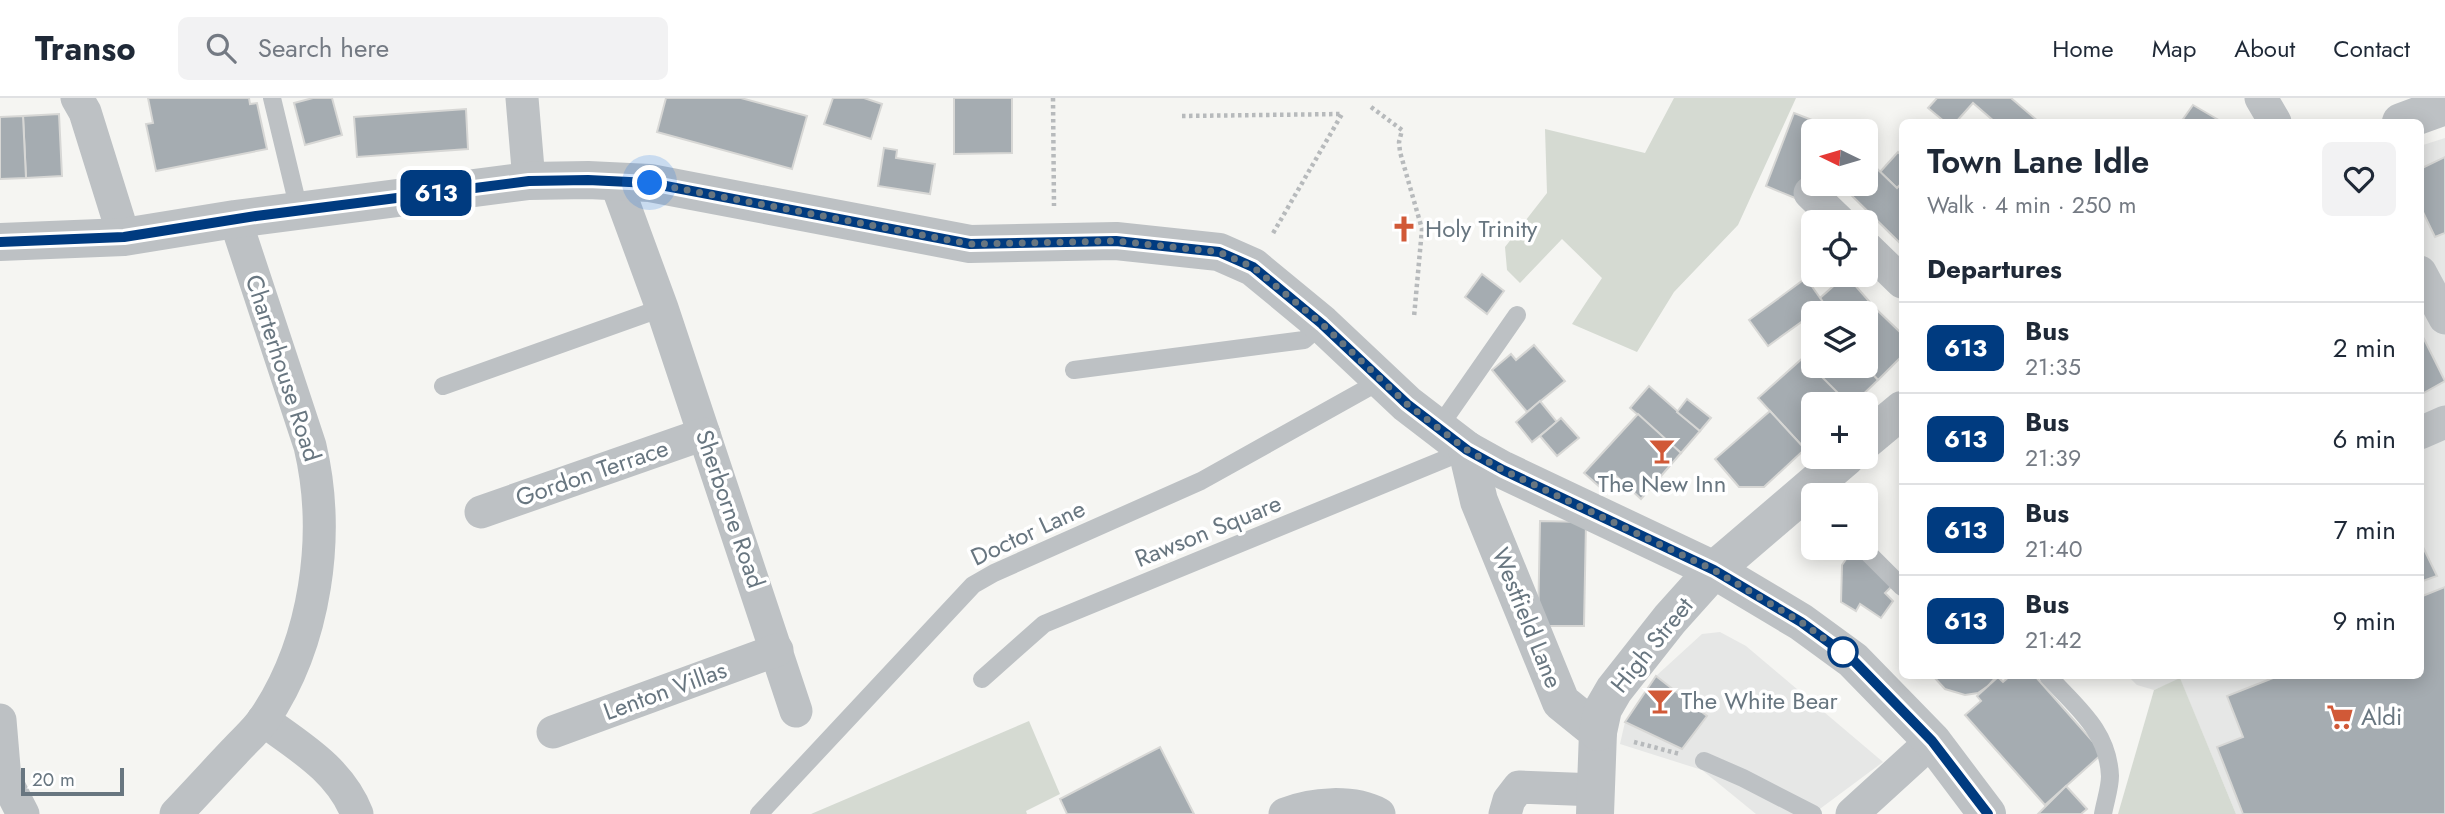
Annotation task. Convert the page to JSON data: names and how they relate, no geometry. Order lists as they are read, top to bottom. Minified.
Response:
{"streets":{"street":["Charterhouse Road","Gordon Terrace","Sherborne Road","Westfield Lane","High Street","Lenton Villas"],"lane":["Rawson Square","Doctor Lane"]},"crossings":[["Gordon Terrace","Sherborne Road"],["Sherborne Road","Lenton Villas"],["Rawson Square","Westfield Lane"],["Westfield Lane","High Street"]],"places":{"church":["Holy Trinity"],"bar":["The New Inn","The White Bear"],"supermarket":["Aldi"]},"lines":["bus line 613"],"scale_bar":"20 m","north":"left","page":{"header":"Transo","search":"Search here","nav":["Home","Map","About","Contact"],"on_map":"613","map_buttons":["+","−"],"heading":[["Town Lane Idle","Walk · 4 min · 250 m"],"Departures"],"list":[{"mark":"613","name":"Bus","note":"21:35","value":"2 min"},{"mark":"613","name":"Bus","note":"21:39","value":"6 min"},{"mark":"613","name":"Bus","note":"21:40","value":"7 min"},{"mark":"613","name":"Bus","note":"21:42","value":"9 min"}],"scale":"20 m"}}
